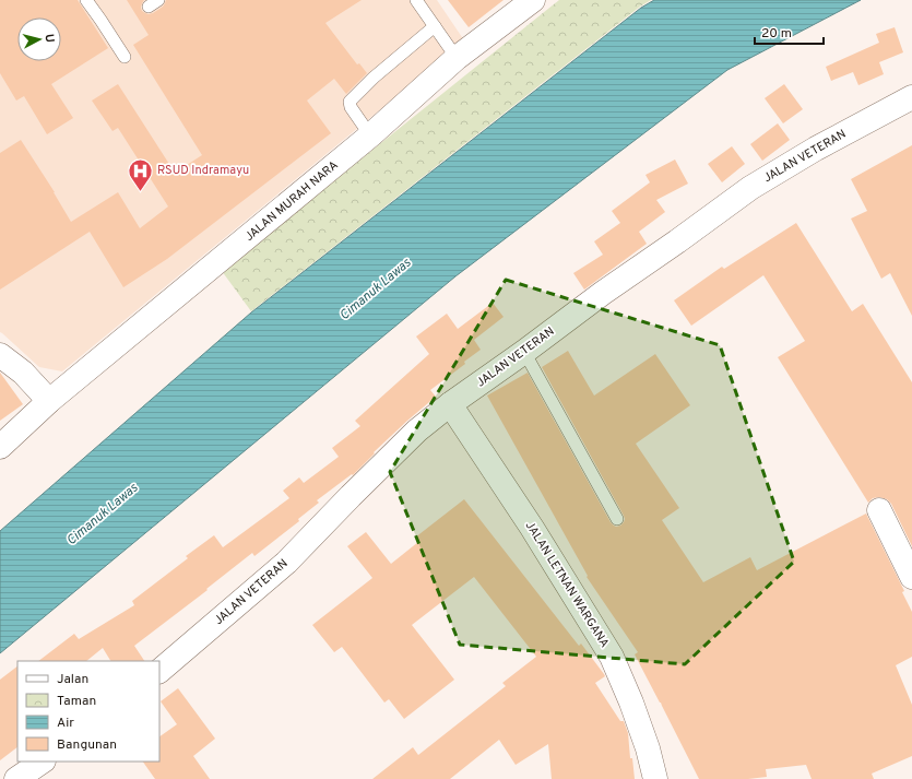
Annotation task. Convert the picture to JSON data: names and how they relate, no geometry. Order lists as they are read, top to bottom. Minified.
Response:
{"streets":{"street":["JALAN VETERAN","JALAN MURAH NARA","JALAN LETNAN WARGANA"]},"crossings":[["JALAN VETERAN","JALAN LETNAN WARGANA"]],"water":["Cimanuk Lawas"],"places":{"hospital":["RSUD Indramayu"]},"legend":["Jalan","Taman","Air","Bangunan"],"scale_bar":"20 m","north":"right"}
